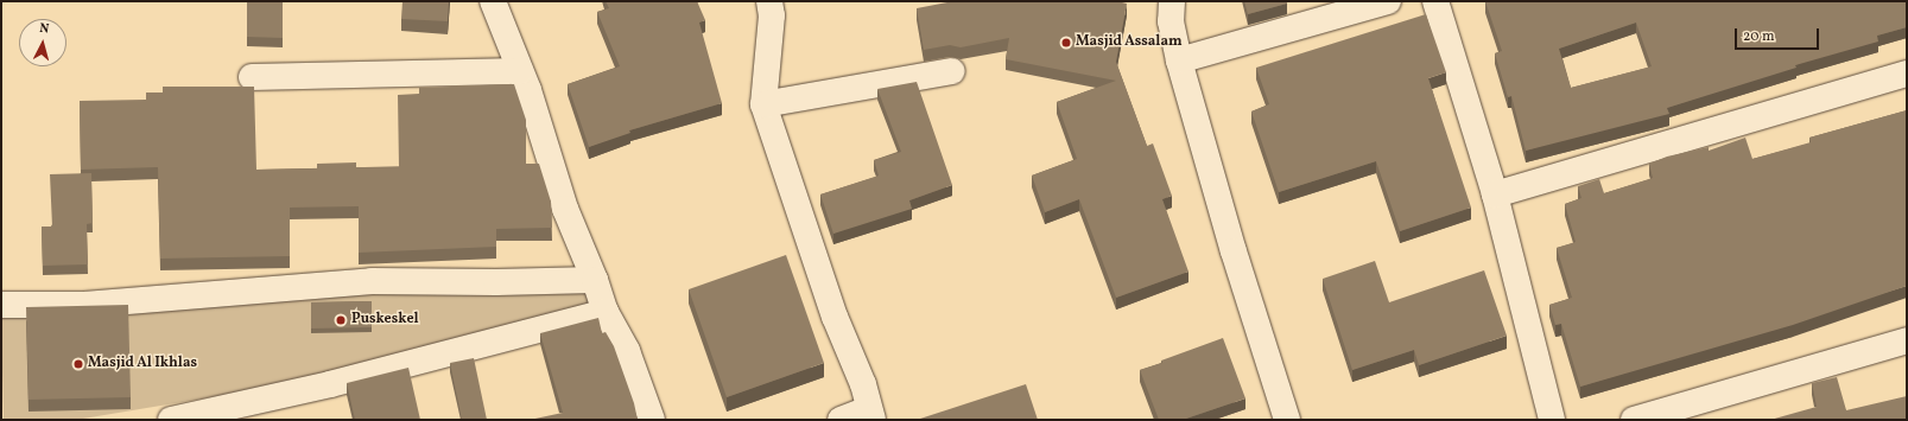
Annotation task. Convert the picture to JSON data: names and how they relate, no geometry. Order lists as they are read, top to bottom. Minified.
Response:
{"places":["Masjid Assalam","Puskeskel","Masjid Al Ikhlas"],"scale_bar":"20 m","north":"top"}
